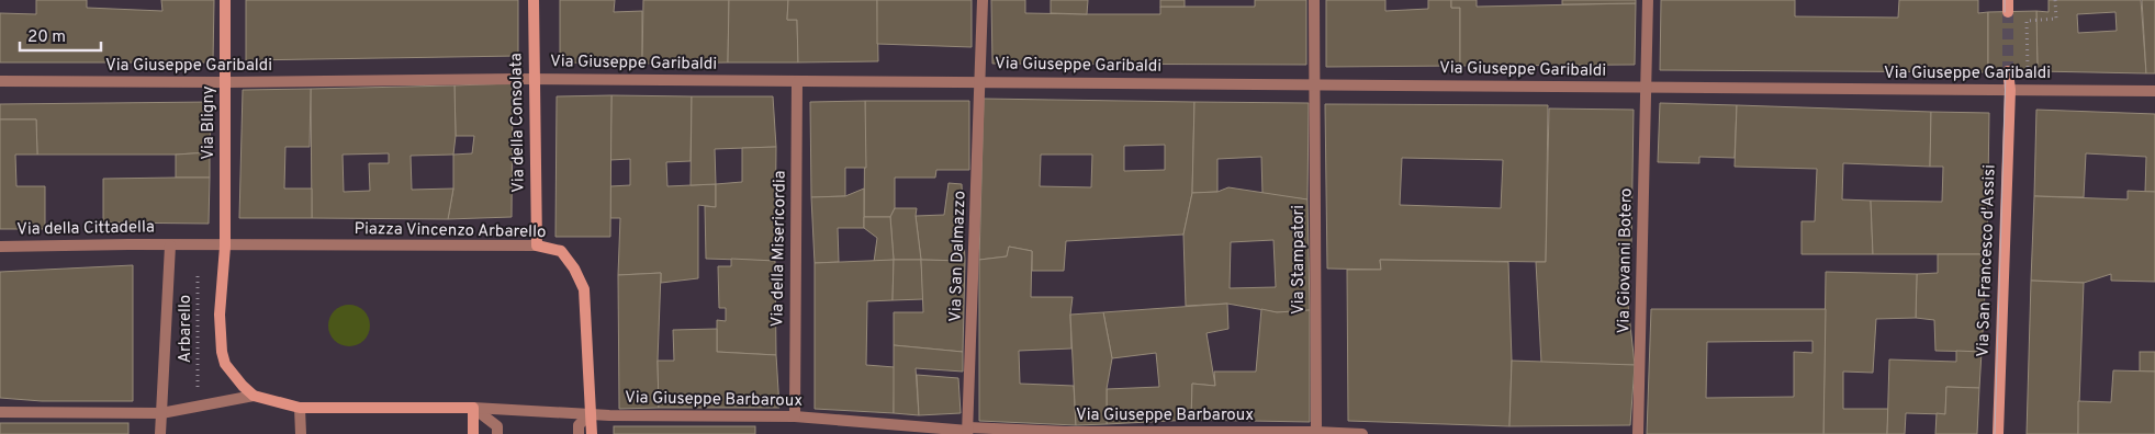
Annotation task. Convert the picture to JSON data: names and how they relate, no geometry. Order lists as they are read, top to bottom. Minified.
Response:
{"streets":{"street":["Via Giuseppe Garibaldi","Via Bligny","Via della Consolata","Via della Cittadella","Piazza Vincenzo Arbarello","Via della Misericordia","Via San Dalmazzo","Via Stampatori","Via Giovanni Botero","Via San Francesco d'Assisi","Via Giuseppe Barbaroux"],"path":["Arbarello"]},"crossings":[["Via Giuseppe Garibaldi","Via Bligny"],["Via Giuseppe Garibaldi","Via della Consolata"],["Via Giuseppe Garibaldi","Via della Misericordia"],["Via Giuseppe Garibaldi","Via San Dalmazzo"],["Via Giuseppe Garibaldi","Via Stampatori"],["Via Giuseppe Garibaldi","Via Giovanni Botero"],["Via Giuseppe Garibaldi","Via San Francesco d'Assisi"],["Via Bligny","Piazza Vincenzo Arbarello"],["Via della Consolata","Piazza Vincenzo Arbarello"],["Via della Cittadella","Piazza Vincenzo Arbarello"],["Piazza Vincenzo Arbarello","Via Giuseppe Barbaroux"],["Via della Misericordia","Via Giuseppe Barbaroux"],["Via San Dalmazzo","Via Giuseppe Barbaroux"],["Via Stampatori","Via Giuseppe Barbaroux"]],"scale_bar":"20 m"}
